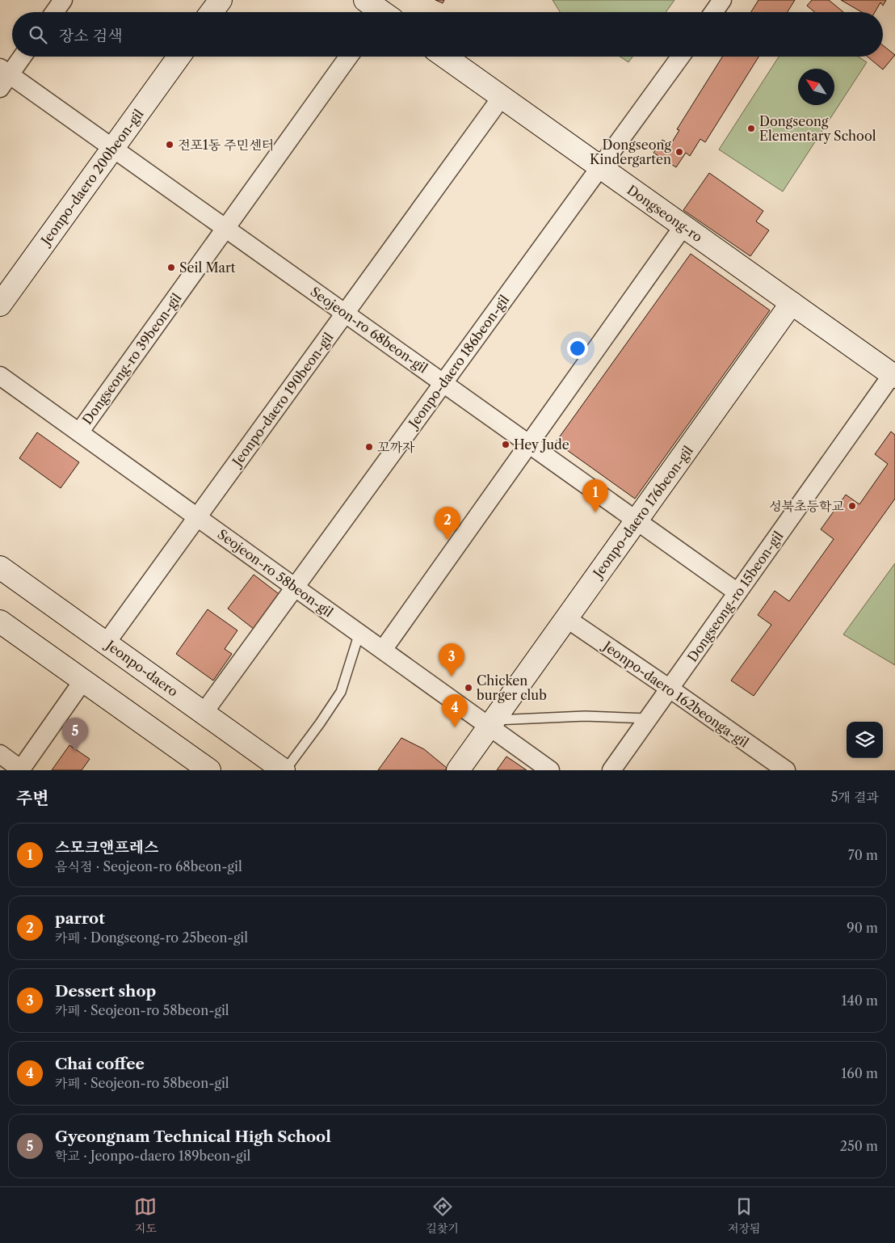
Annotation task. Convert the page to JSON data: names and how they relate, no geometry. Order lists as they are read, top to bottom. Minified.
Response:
{"streets":{"main road":["Jeonpo-daero 200beon-gil","Dongseong-ro","Jeonpo-daero 176beon-gil","Jeonpo-daero"],"street":["Seojeon-ro 68beon-gil","Dongseong-ro 39beon-gil","Jeonpo-daero 186beon-gil","Jeonpo-daero 190beon-gil","Seojeon-ro 58beon-gil","Dongseong-ro 15beon-gil","Jeonpo-daero 162beonga-gil"]},"crossings":[["Jeonpo-daero 200beon-gil","Seojeon-ro 68beon-gil"],["Dongseong-ro","Jeonpo-daero 186beon-gil"],["Dongseong-ro","Jeonpo-daero 190beon-gil"],["Dongseong-ro","Jeonpo-daero 176beon-gil"],["Dongseong-ro","Dongseong-ro 15beon-gil"],["Seojeon-ro 68beon-gil","Dongseong-ro 39beon-gil"],["Seojeon-ro 68beon-gil","Jeonpo-daero 186beon-gil"],["Seojeon-ro 68beon-gil","Jeonpo-daero 190beon-gil"],["Seojeon-ro 68beon-gil","Jeonpo-daero 176beon-gil"],["Seojeon-ro 68beon-gil","Dongseong-ro 15beon-gil"],["Dongseong-ro 39beon-gil","Seojeon-ro 58beon-gil"],["Jeonpo-daero 186beon-gil","Seojeon-ro 58beon-gil"],["Jeonpo-daero 186beon-gil","Jeonpo-daero"],["Jeonpo-daero 190beon-gil","Seojeon-ro 58beon-gil"],["Jeonpo-daero 190beon-gil","Jeonpo-daero"],["Jeonpo-daero 176beon-gil","Seojeon-ro 58beon-gil"],["Jeonpo-daero 176beon-gil","Jeonpo-daero 162beonga-gil"],["Dongseong-ro 15beon-gil","Jeonpo-daero 162beonga-gil"]],"places":["Dongseong Elementary School","전포1동 주민센터","Dongseong Kindergarten","Seil Mart","Hey Jude","꼬까자","성북초등학교","Chicken burger club"],"north":"top left","page":{"search":"장소 검색","pins":["1","2","3","4","5"],"heading":["주변","5개 결과"],"list":[{"mark":"1","name":"스모크앤프레스","note":"음식점 · Seojeon-ro 68beon-gil","value":"70 m"},{"mark":"2","name":"parrot","note":"카페 · Dongseong-ro 25beon-gil","value":"90 m"},{"mark":"3","name":"Dessert shop","note":"카페 · Seojeon-ro 58beon-gil","value":"140 m"},{"mark":"4","name":"Chai coffee","note":"카페 · Seojeon-ro 58beon-gil","value":"160 m"},{"mark":"5","name":"Gyeongnam Technical High School","note":"학교 · Jeonpo-daero 189beon-gil","value":"250 m"}],"nav":["지도","길찾기","저장됨"]}}
